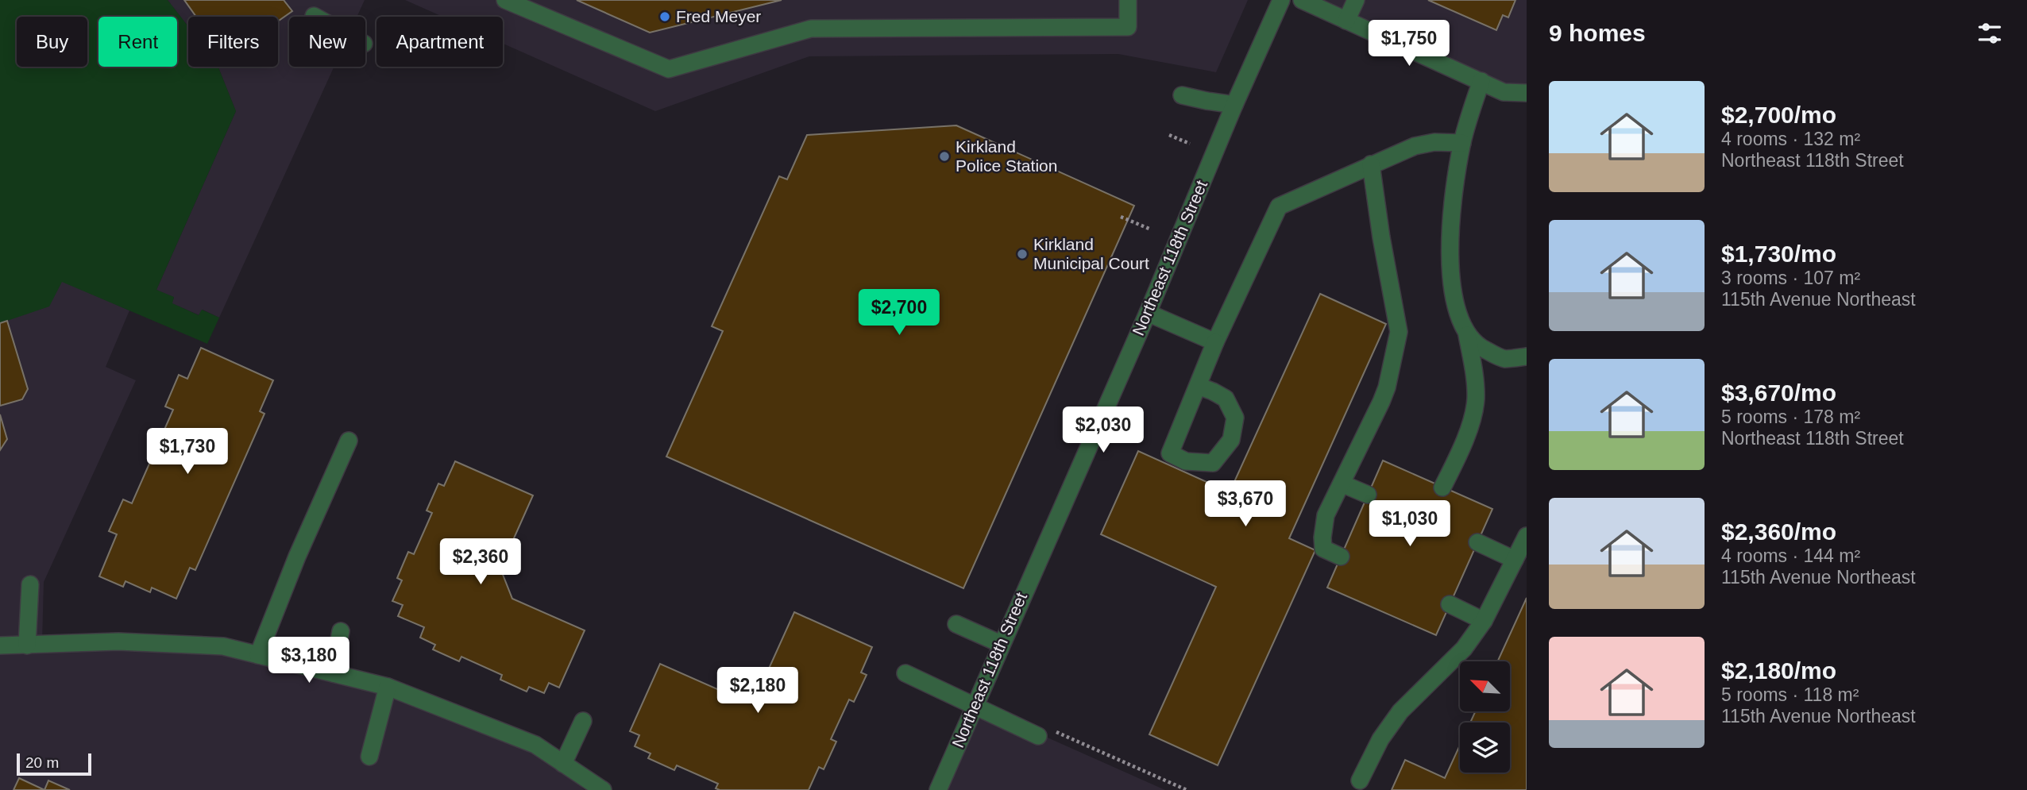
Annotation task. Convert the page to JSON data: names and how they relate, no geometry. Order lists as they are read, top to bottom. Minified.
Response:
{"streets":{"street":["Northeast 118th Street"]},"places":["Fred Meyer","Kirkland Police Station","Kirkland Municipal Court"],"scale_bar":"20 m","north":"top left","page":{"heading":"9 homes","chip":["Buy","Rent","Filters","New","Apartment"],"price":["$1,750","$2,700","$2,030","$1,730","$3,670","$1,030","$2,360","$3,180","$2,180"],"list":[{"name":"$2,700/mo","note":"4 rooms · 132 m² · Northeast 118th Street"},{"name":"$1,730/mo","note":"3 rooms · 107 m² · 115th Avenue Northeast"},{"name":"$3,670/mo","note":"5 rooms · 178 m² · Northeast 118th Street"},{"name":"$2,360/mo","note":"4 rooms · 144 m² · 115th Avenue Northeast"},{"name":"$2,180/mo","note":"5 rooms · 118 m² · 115th Avenue Northeast"}],"scale":"20 m"}}
